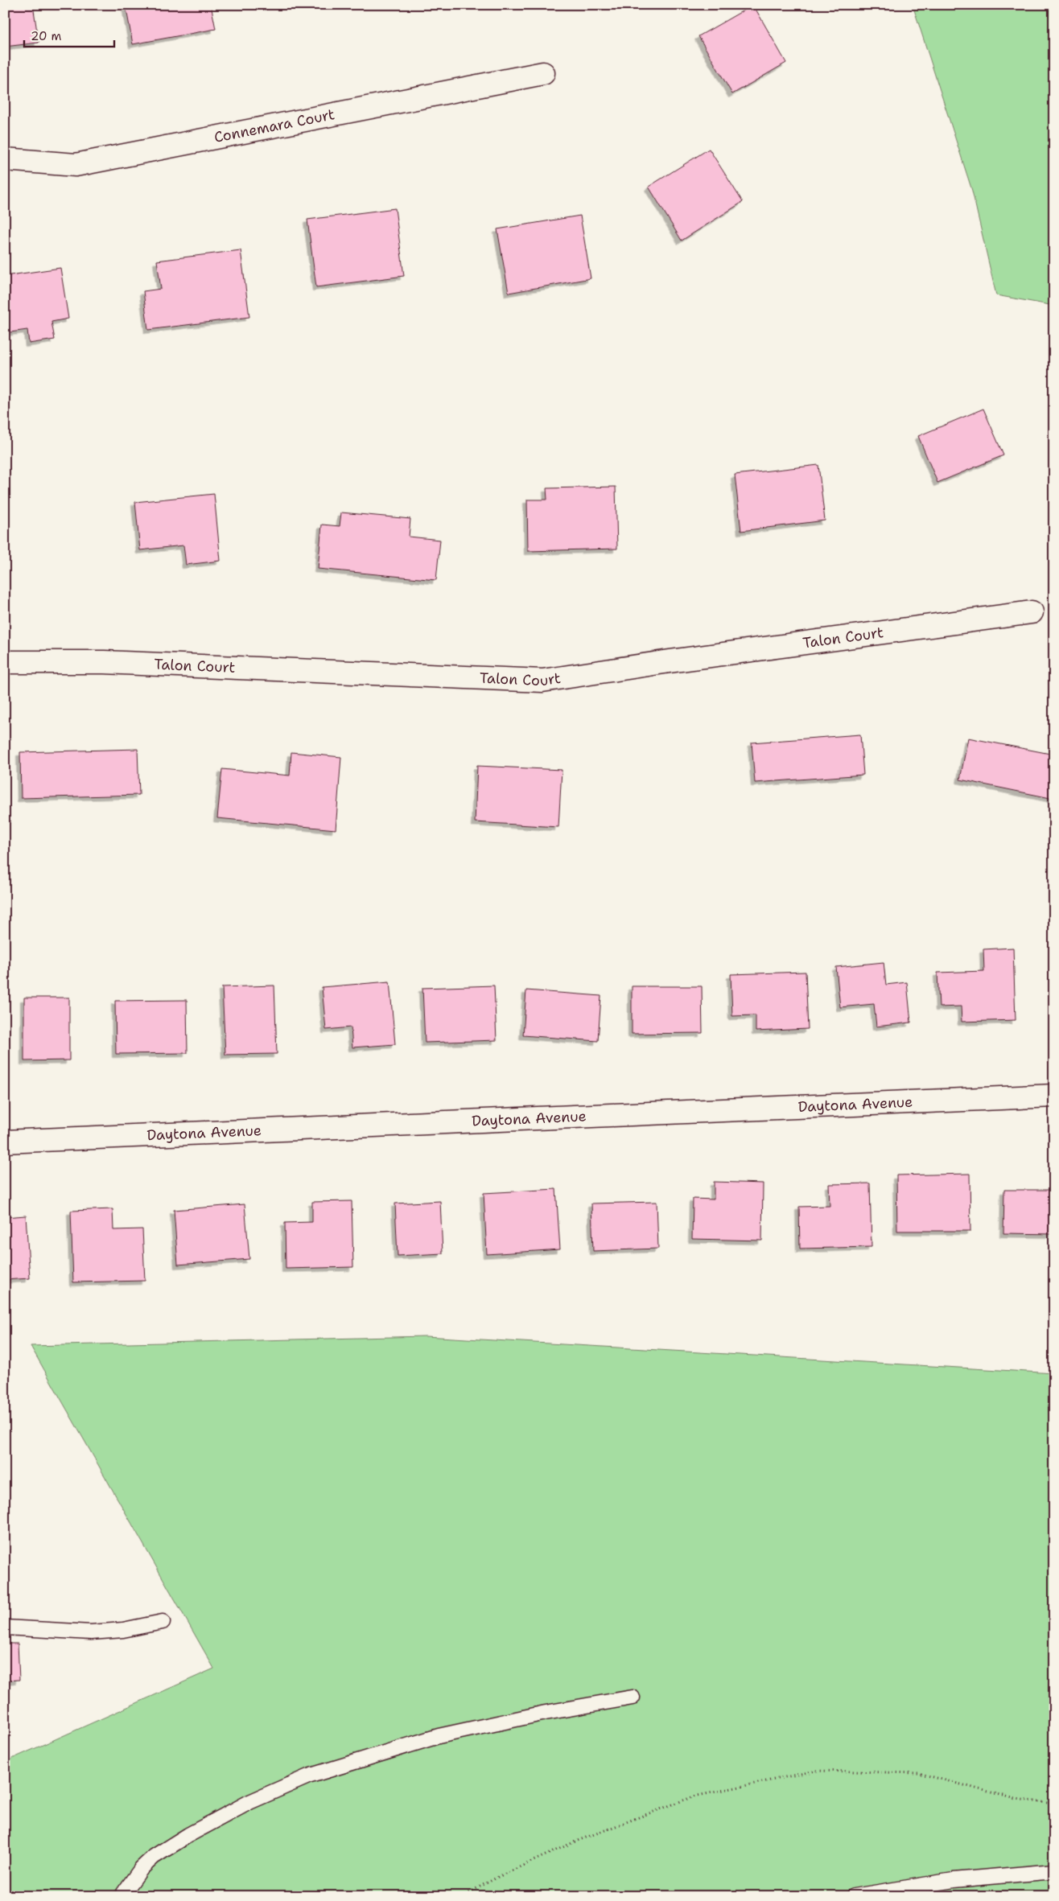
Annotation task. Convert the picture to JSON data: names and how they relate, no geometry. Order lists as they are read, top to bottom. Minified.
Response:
{"streets":{"street":["Connemara Court","Talon Court","Daytona Avenue"]},"scale_bar":"20 m"}
